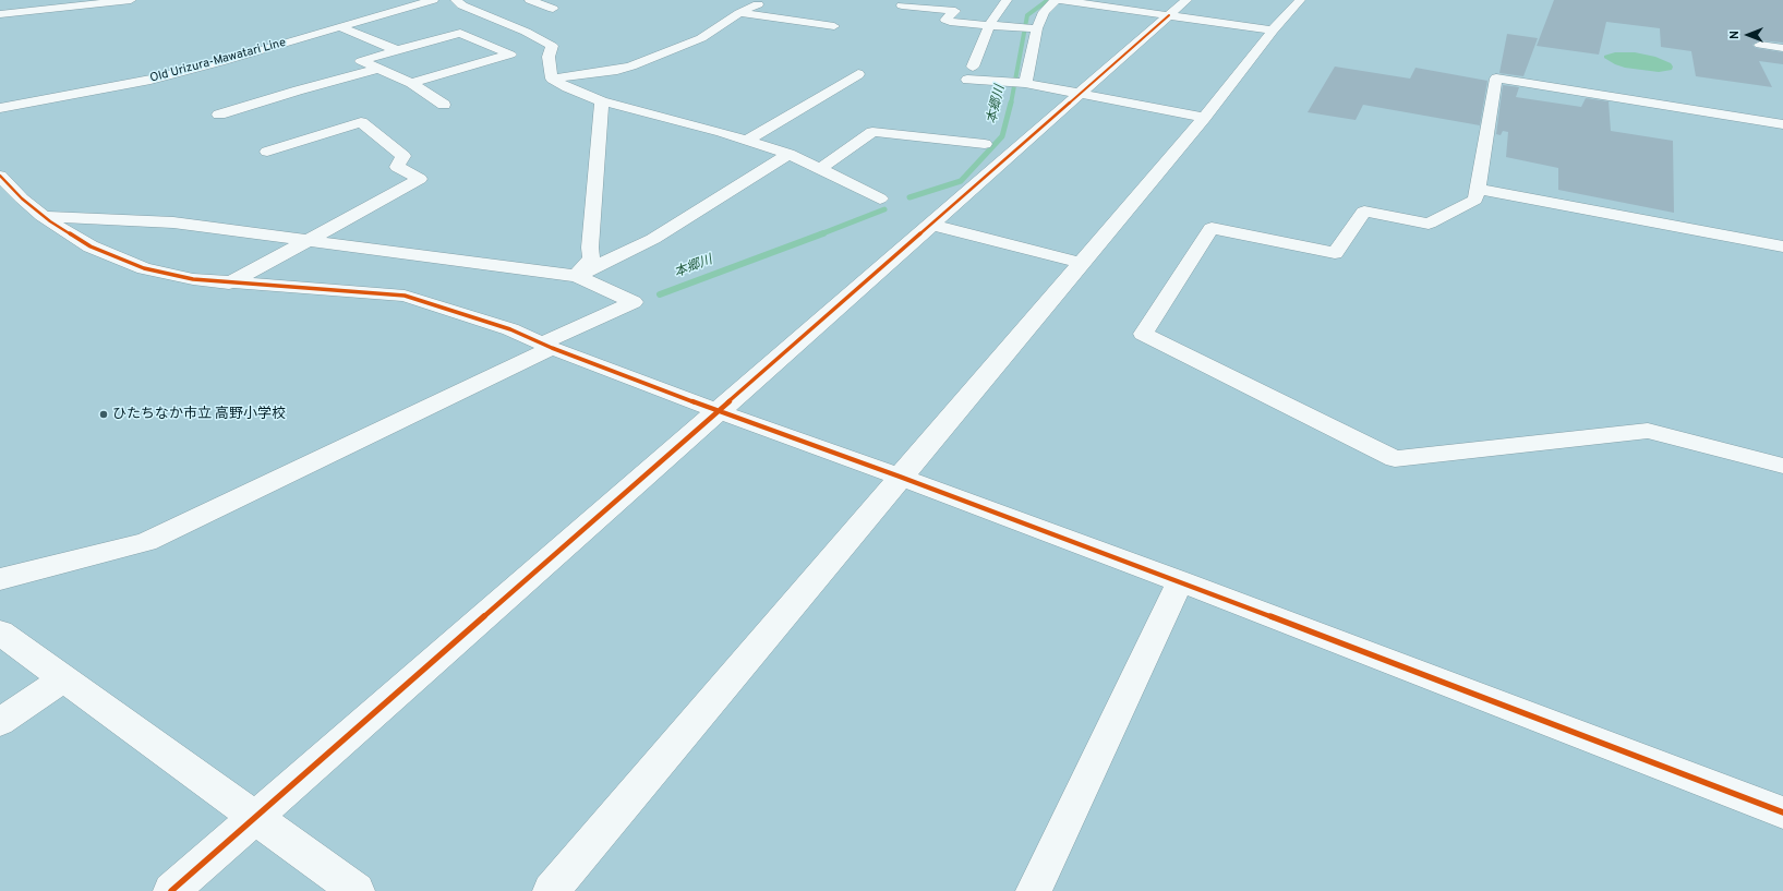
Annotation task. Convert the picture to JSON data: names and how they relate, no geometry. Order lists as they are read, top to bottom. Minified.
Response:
{"streets":{"street":["Old Urizura-Mawatari Line"]},"water":["本郷川"],"places":["ひたちなか市立 高野小学校"],"north":"left"}
